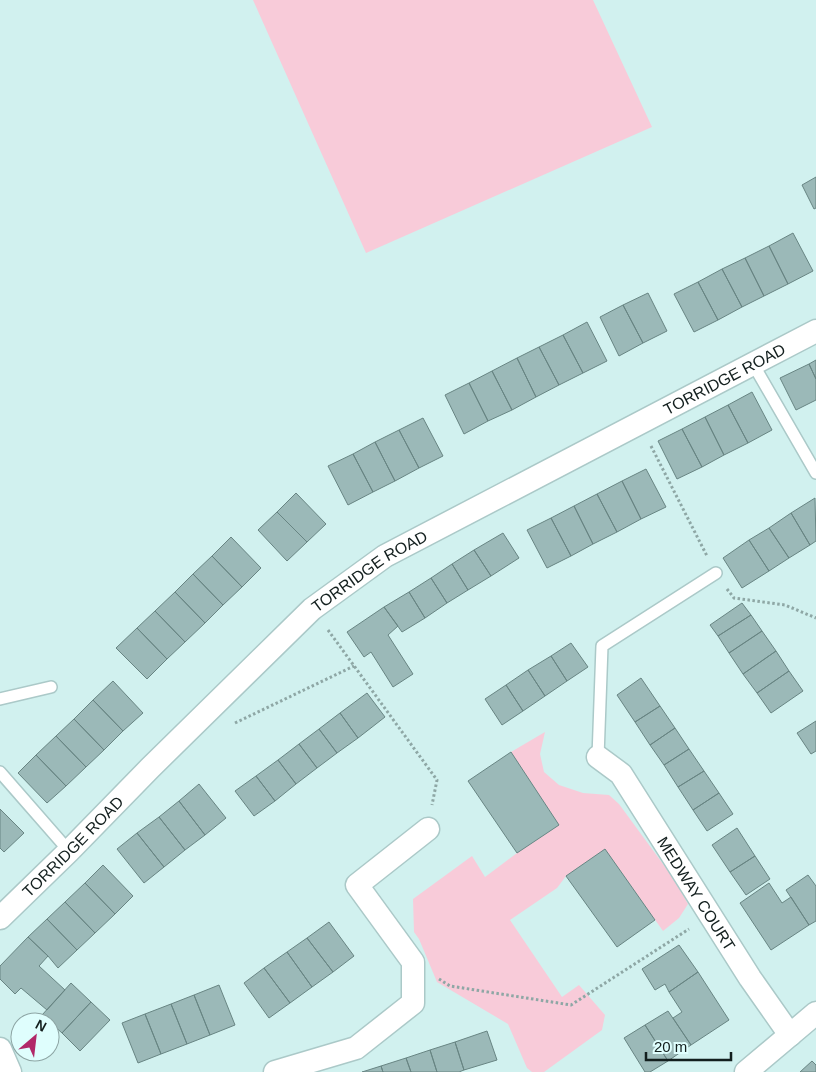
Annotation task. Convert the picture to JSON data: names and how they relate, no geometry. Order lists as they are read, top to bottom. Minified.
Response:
{"streets":{"street":["TORRIDGE ROAD","MEDWAY COURT"]},"scale_bar":"20 m","north":"top right"}
